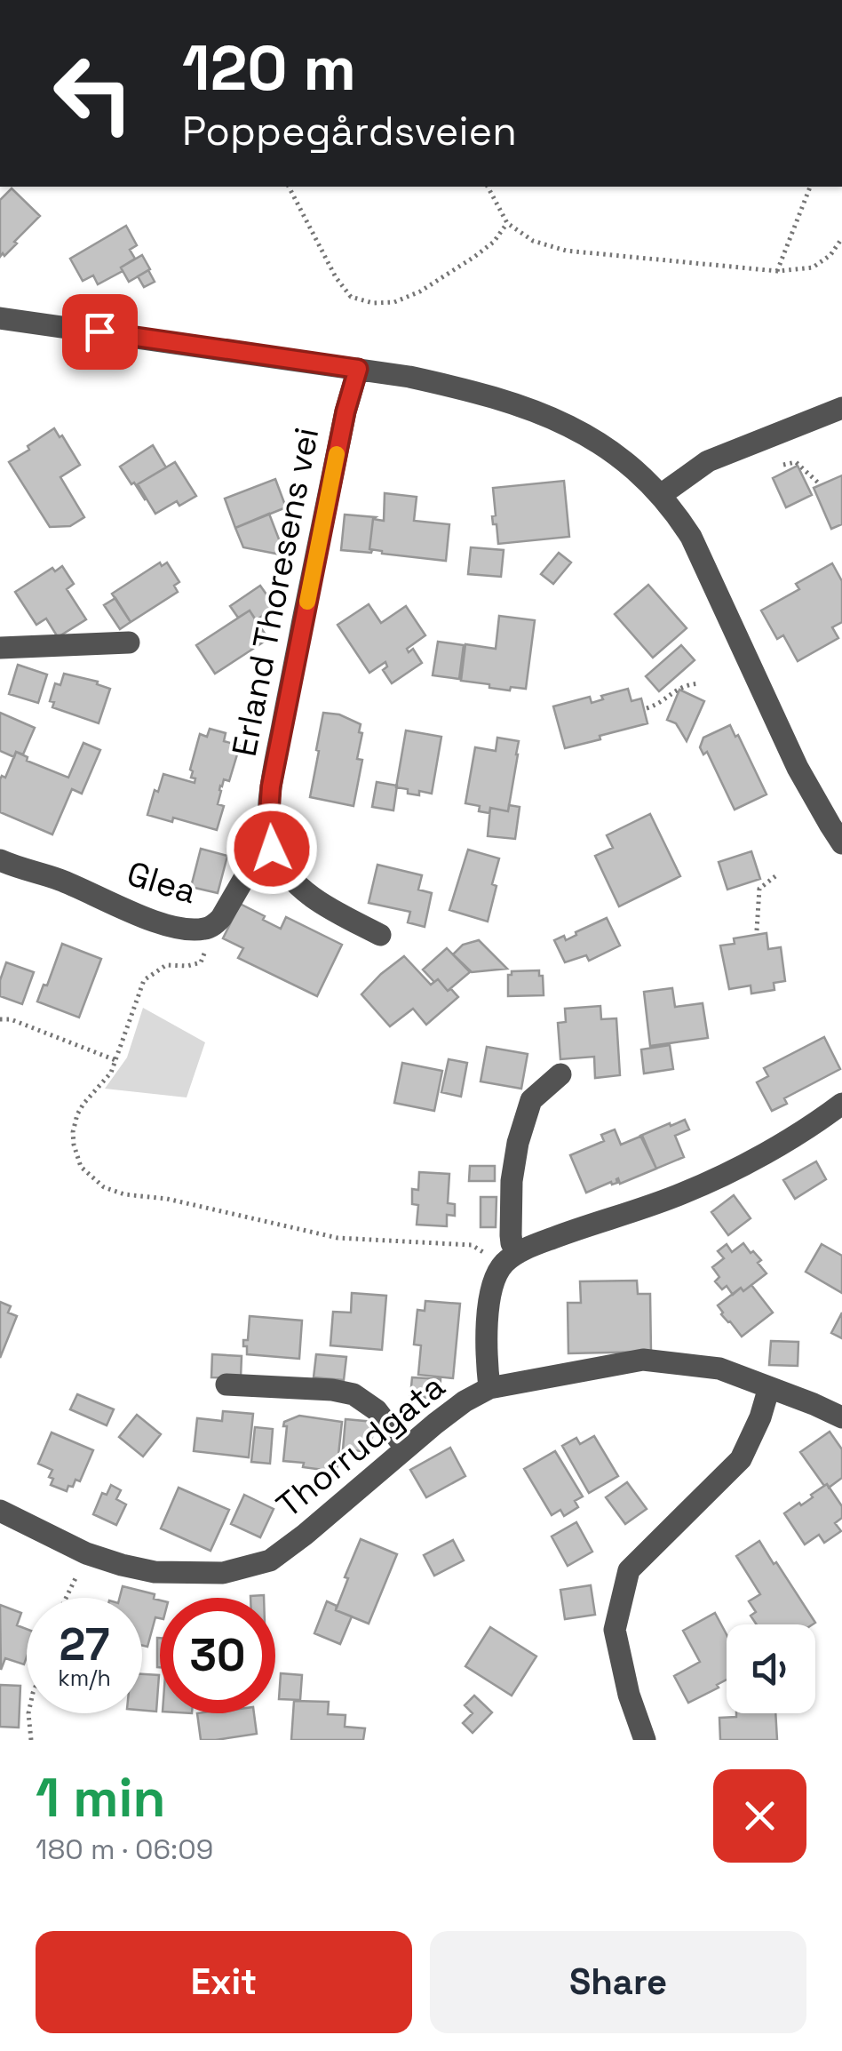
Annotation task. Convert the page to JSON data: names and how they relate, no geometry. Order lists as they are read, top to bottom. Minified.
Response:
{"streets":{"street":["Erland Thoresens vei","Glea","Thorrudgata"]},"crossings":[["Erland Thoresens vei","Glea"]],"page":{"turn":["120 m","Poppegårdsveien"],"speed":"27 km/h","limit":"30","heading":["1 min","180 m · 06:09"],"buttons":["Exit","Share"]}}
